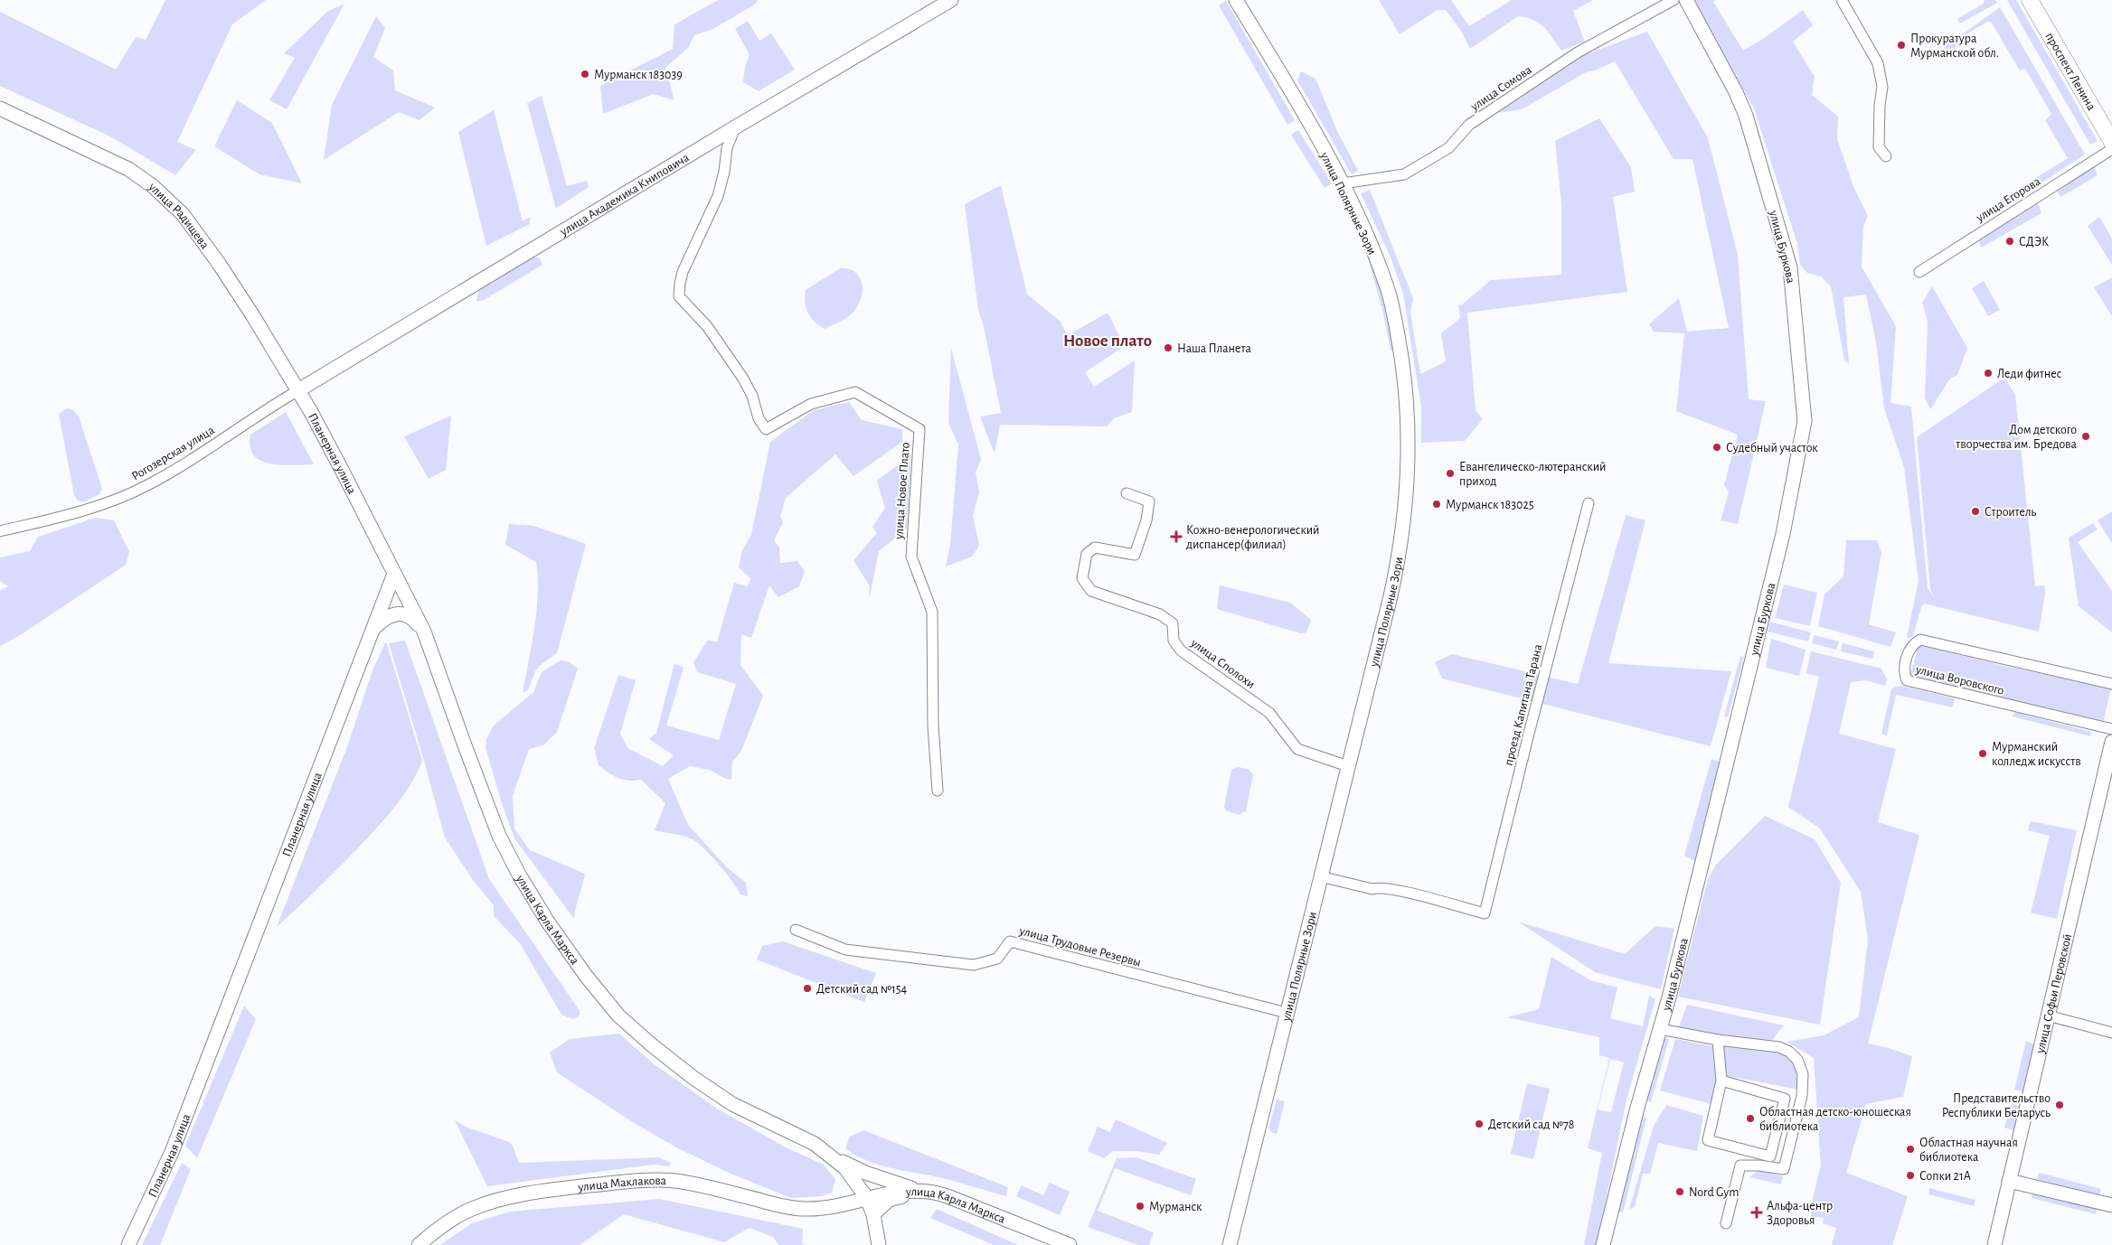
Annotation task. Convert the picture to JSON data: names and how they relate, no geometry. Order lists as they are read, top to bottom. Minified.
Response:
{"streets":{"main road":["проспект Ленина","улица Академика Книповича","улица Полярные Зори","улица Радищева","улица Буркова","Планерная улица","улица Карла Маркса","улица Софьи Перовской","улица Маклакова"],"street":["улица Сомова","улица Егорова","Рогозерская улица","улица Новое Плато","улица Сполохи","улица Воровского","проезд Капитана Тарана","улица Трудовые Резервы"]},"crossings":[["улица Сомова","улица Полярные Зори"],["улица Академика Книповича","улица Радищева"],["улица Академика Книповича","Рогозерская улица"],["улица Академика Книповича","Планерная улица"],["улица Академика Книповича","улица Новое Плато"],["улица Полярные Зори","улица Сполохи"],["улица Полярные Зори","проезд Капитана Тарана"],["улица Полярные Зори","улица Трудовые Резервы"],["улица Радищева","Рогозерская улица"],["улица Радищева","Планерная улица"],["Рогозерская улица","Планерная улица"],["Планерная улица","улица Карла Маркса"],["улица Карла Маркса","улица Маклакова"]],"districts":["Новое плато"],"places":{"other":["Прокуратура Мурманской обл.","Мурманск 183039","СДЭК","Наша Планета","Леди фитнес","Дом детского творчества им. Бредова","Судебный участок","Евангелическо-лютеранский приход","Мурманск 183025","Строитель","Мурманский колледж искусств","Детский сад №154","Представительство Республики Беларусь","Областная детско-юношеская библиотека","Детский сад №78","Областная научная библиотека","Сопки 21А","Nord Gym","Мурманск"],"health":["Кожно-венерологический диспансер(филиал)","Альфа-центр Здоровья"]}}
